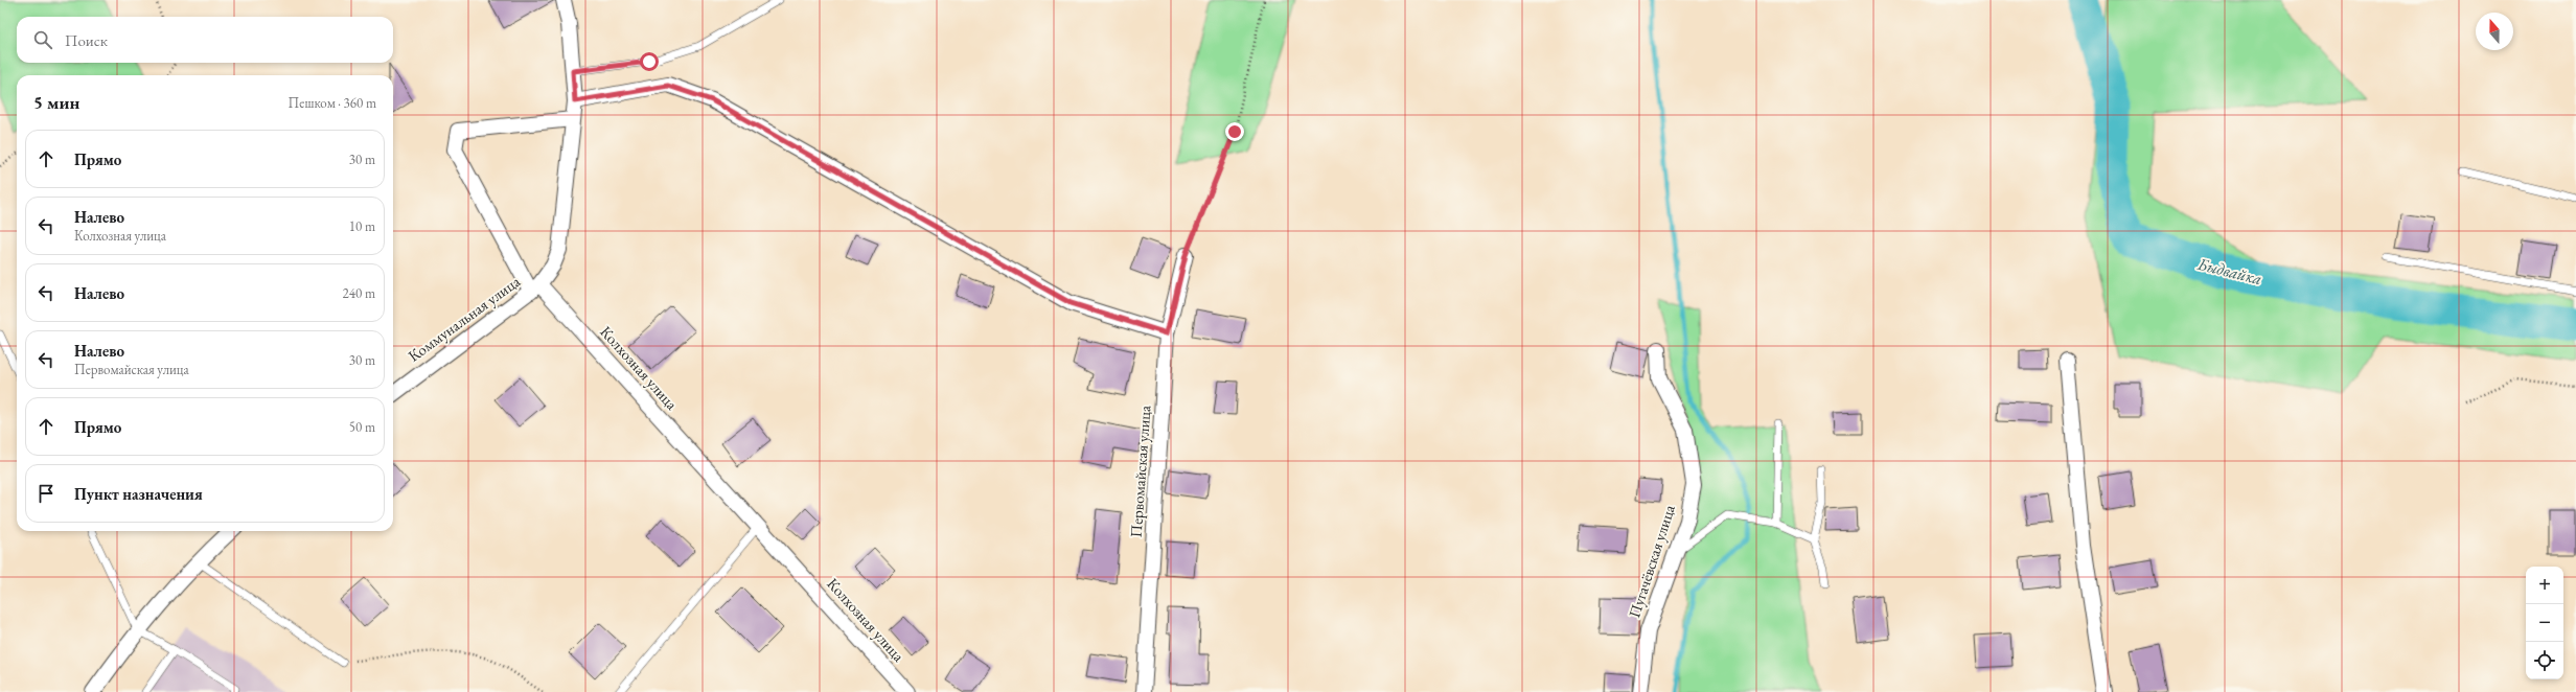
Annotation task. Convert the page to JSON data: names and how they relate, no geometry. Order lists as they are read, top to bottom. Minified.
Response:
{"streets":{"street":["Коммунальная улица","Колхозная улица","Первомайская улица","Пугачёвская улица"]},"crossings":[["Коммунальная улица","Колхозная улица"]],"water":["Быдвайка"],"north":"top","page":{"search":"Поиск","heading":["5 мин","Пешком · 360 m"],"list":[["Прямо","30 m"],["Налево","Колхозная улица","10 m"],["Налево","240 m"],["Налево","Первомайская улица","30 m"],["Прямо","50 m"],"Пункт назначения"],"map_buttons":["+","−"]}}
